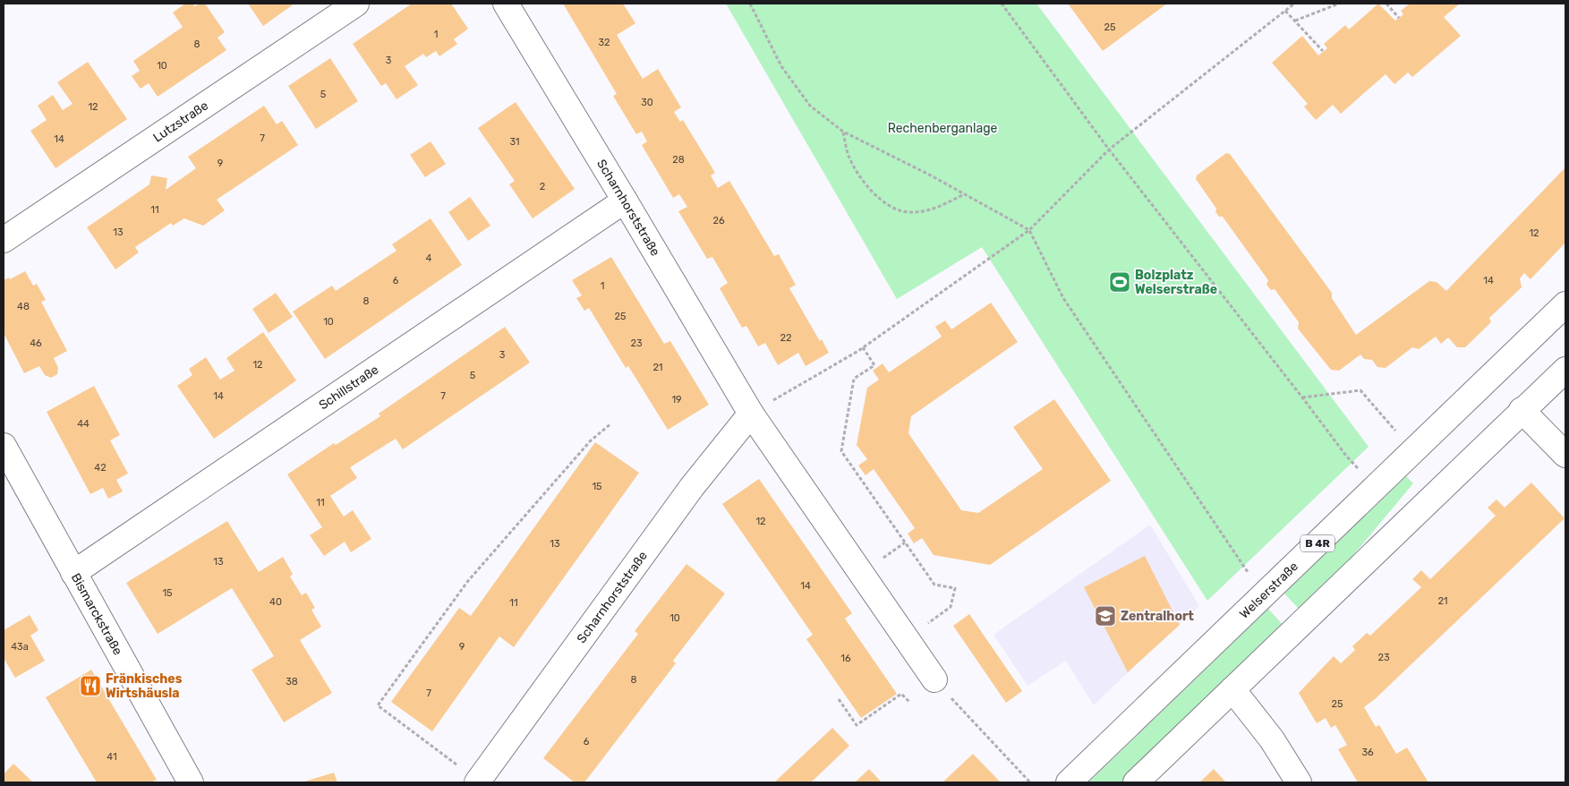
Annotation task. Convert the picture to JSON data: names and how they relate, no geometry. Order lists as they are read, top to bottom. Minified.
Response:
{"streets":{"street":["Lutzstraße","Scharnhorststraße","Schillstraße","B 4R","Welserstraße","Bismarckstraße"]},"crossings":[["Scharnhorststraße","Schillstraße"],["Schillstraße","Bismarckstraße"]],"parks":["Rechenberganlage"],"places":{"sports":["Bolzplatz Welserstraße"],"school or university":["Zentralhort"],"restaurant":["Fränkisches Wirtshäusla"]},"house_numbers":["25","1","32","8","3","10","5","30","12","7","14","31","28","9","2","11","26","13","12","4","6","14","1","8","48","25","10","22","46","23","3","12","21","5","14","7","19","44","42","15","11","12","13","13","14","15","21","40","11","10","43a","9","23","16","8","38","7","25","6","36","41"]}
